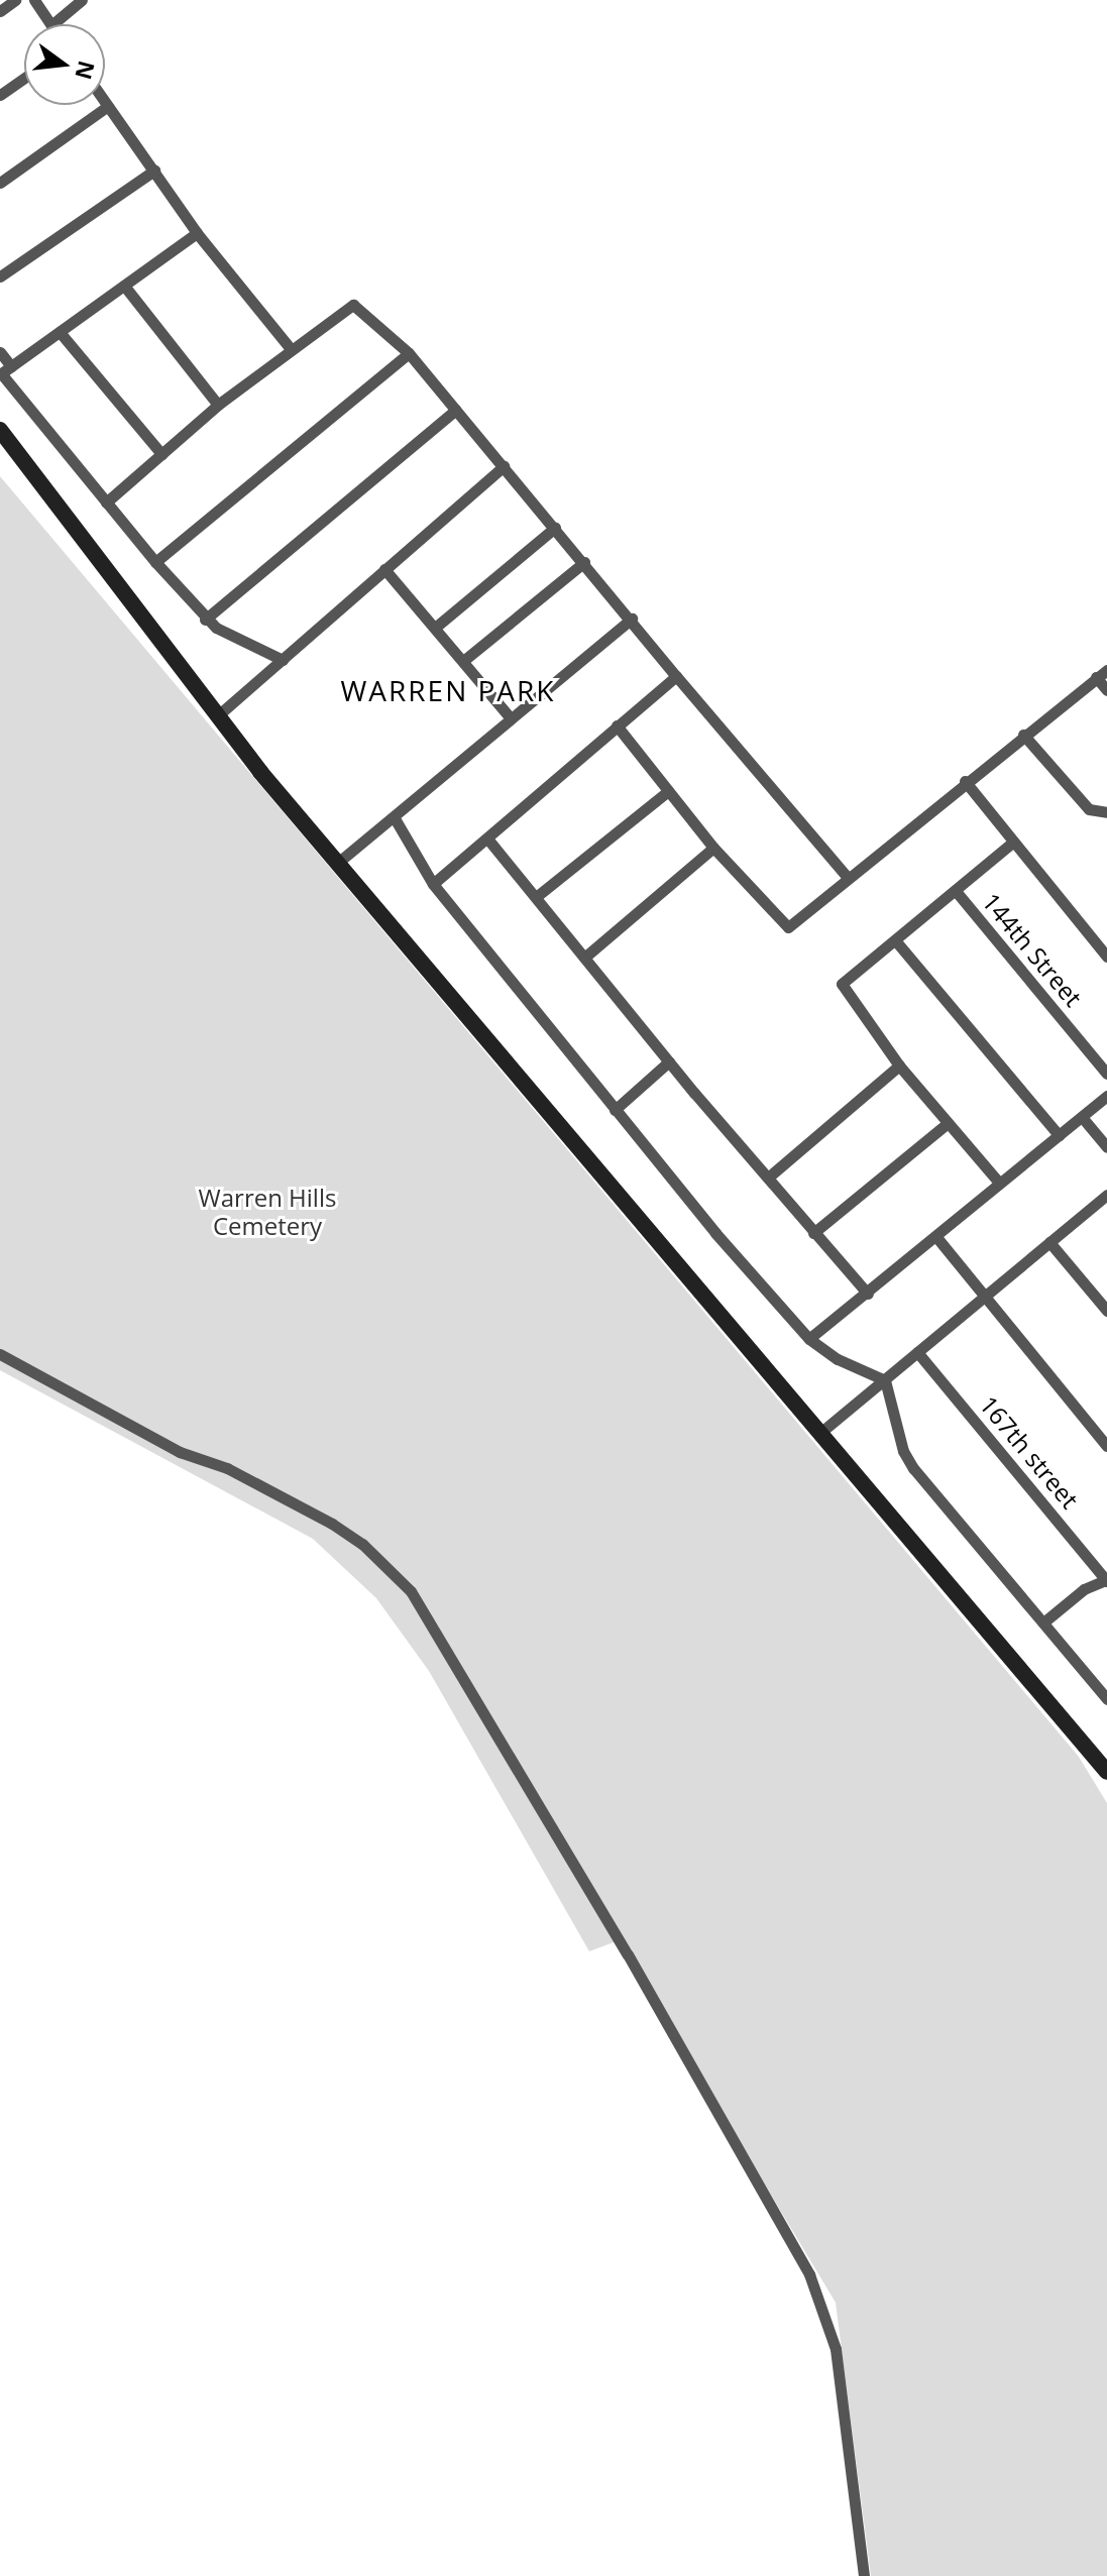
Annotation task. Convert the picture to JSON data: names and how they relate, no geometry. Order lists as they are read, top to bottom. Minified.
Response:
{"streets":{"street":["144th Street","167th street"]},"districts":["WARREN PARK"],"parks":["Warren Hills Cemetery"],"north":"right"}
